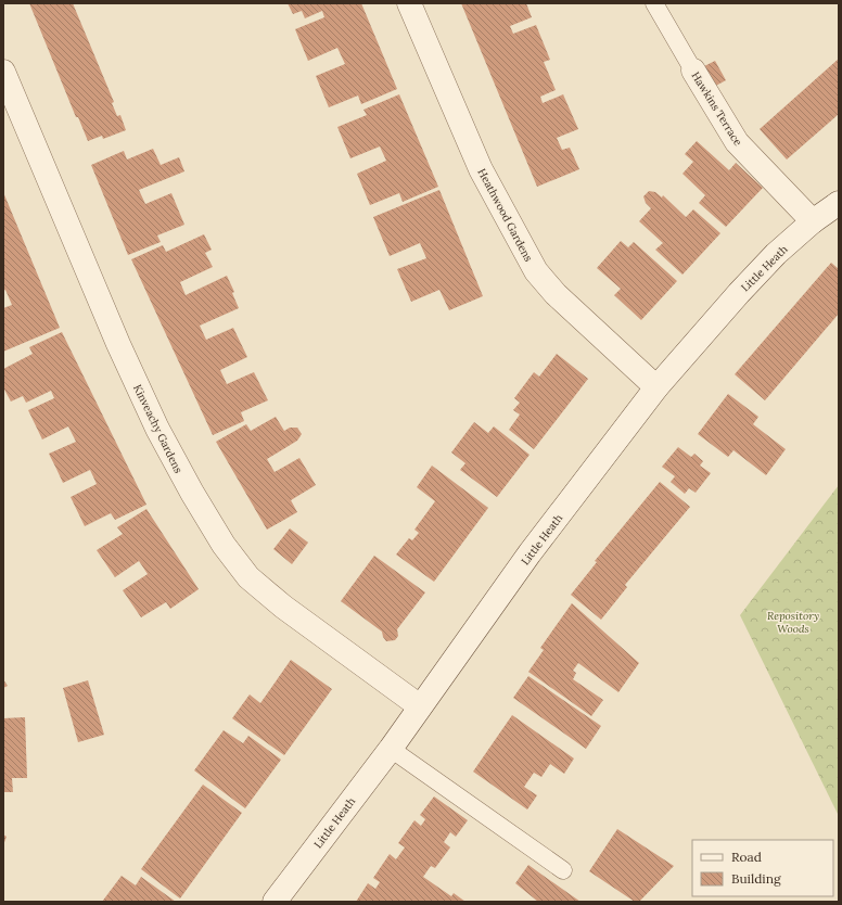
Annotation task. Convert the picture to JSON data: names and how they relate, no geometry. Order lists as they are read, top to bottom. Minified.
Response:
{"streets":{"street":["Hawkins Terrace","Heathwood Gardens","Little Heath","Kinveachy Gardens"]},"crossings":[["Hawkins Terrace","Little Heath"],["Heathwood Gardens","Little Heath"],["Little Heath","Kinveachy Gardens"]],"parks":["Repository Woods"],"legend":["Road","Building"]}
